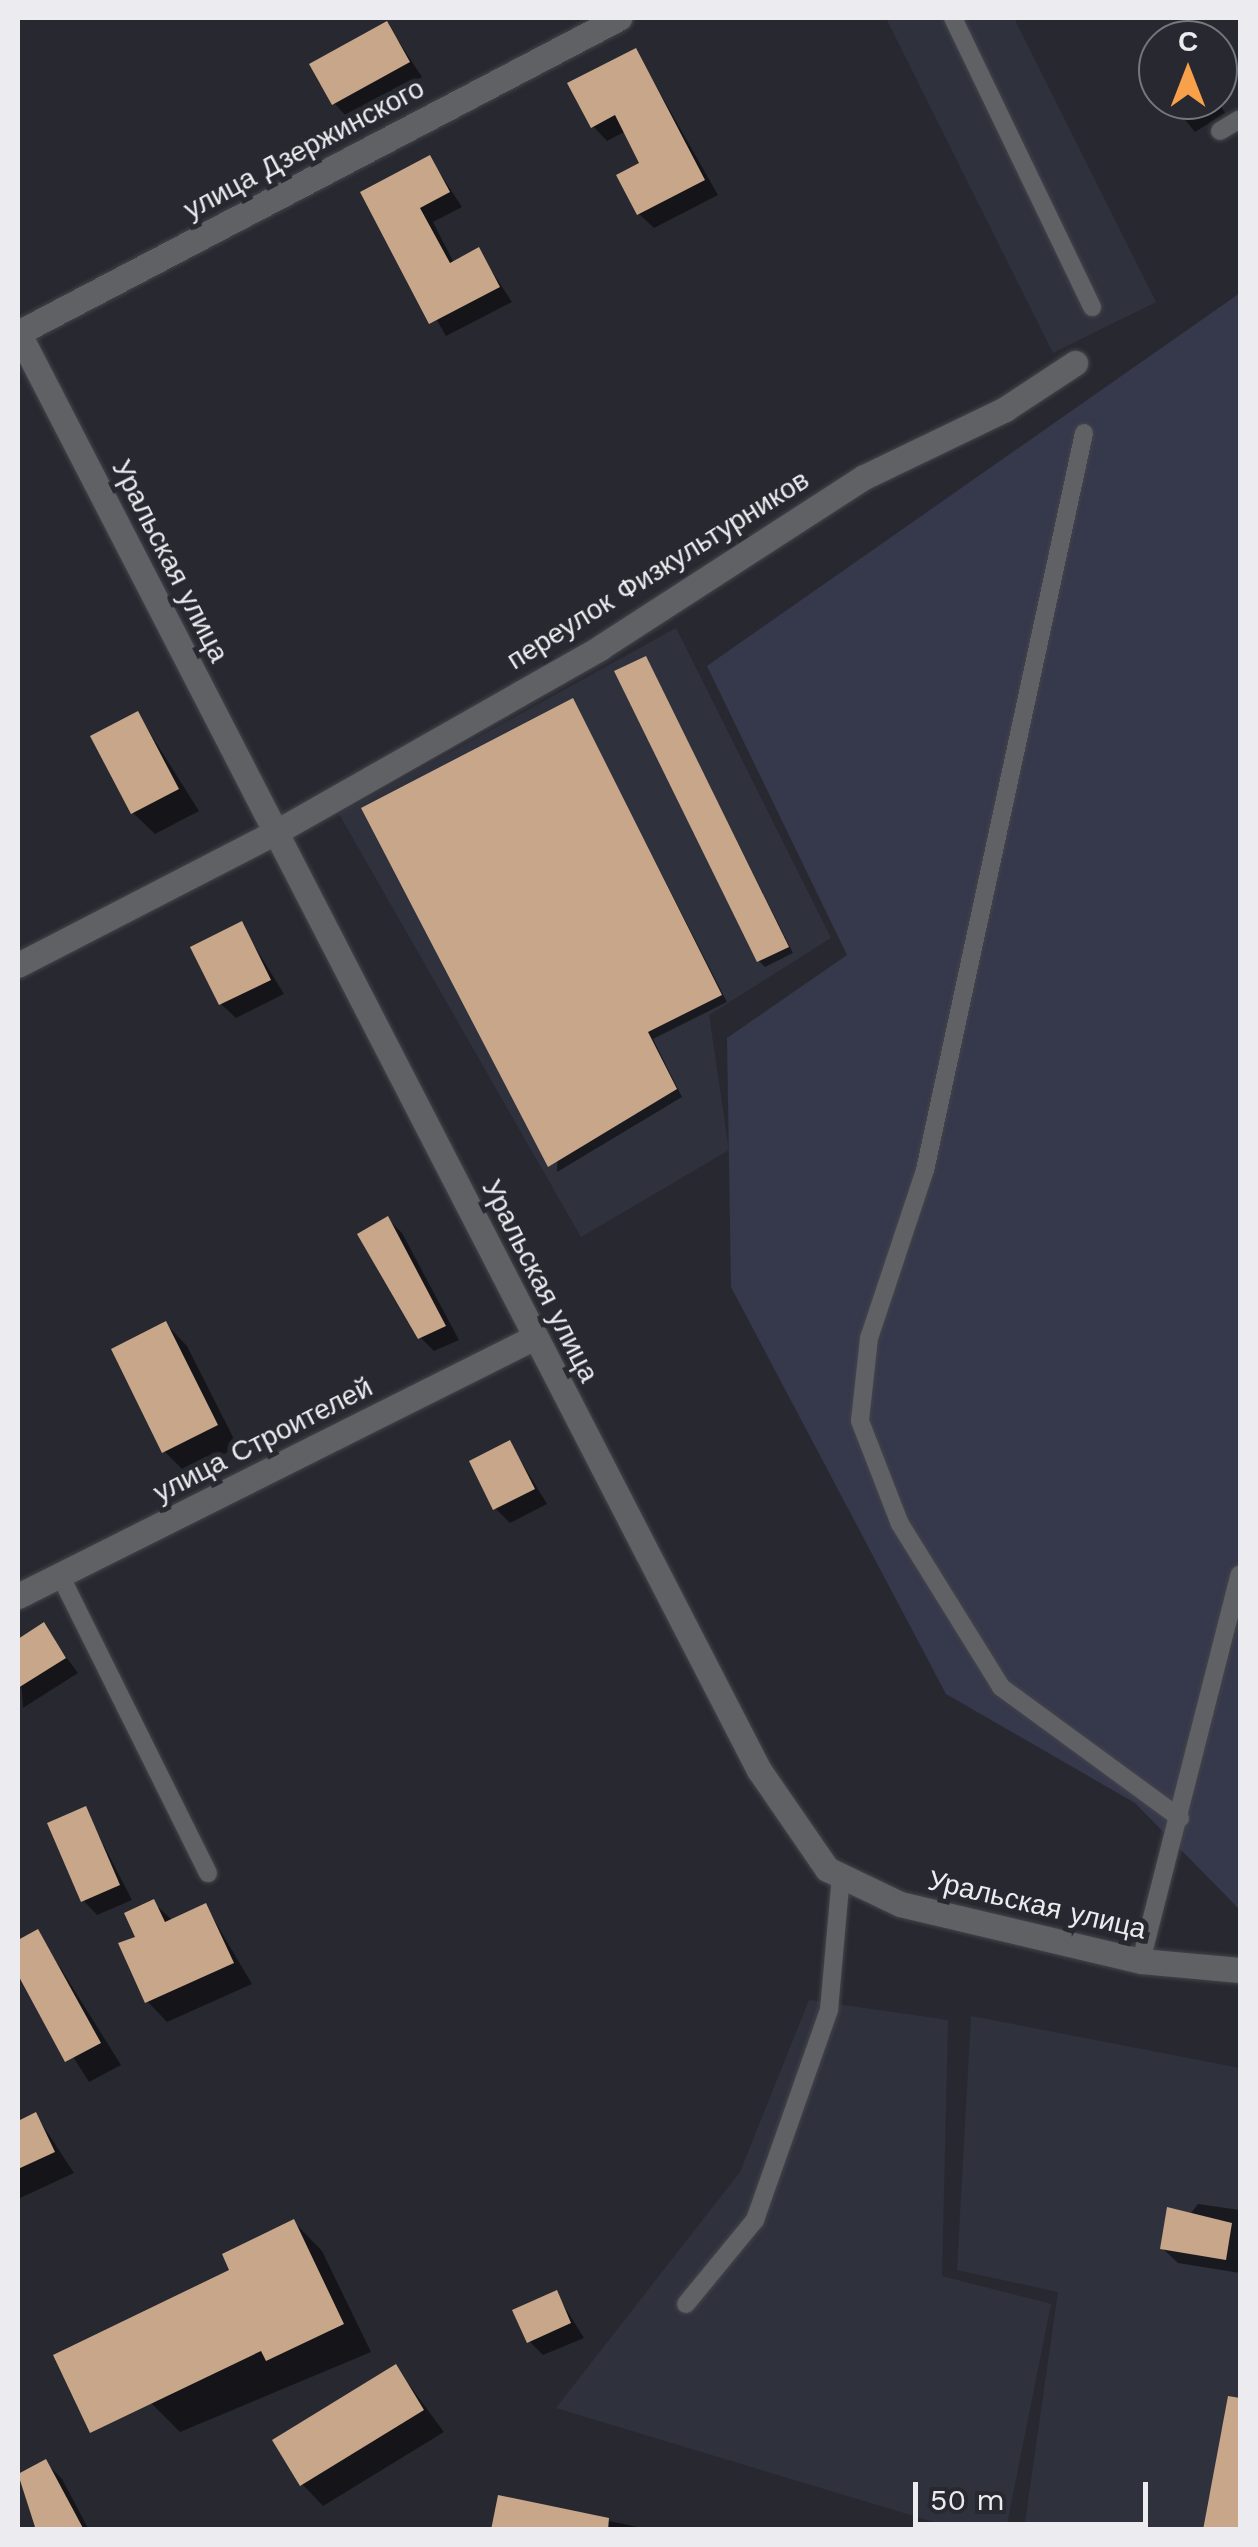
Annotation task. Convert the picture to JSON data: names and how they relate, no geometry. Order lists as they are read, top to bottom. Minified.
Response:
{"streets":{"street":["улица Дзержинского","Уральская улица","переулок Физкультурников","улица Строителей"]},"crossings":[["улица Дзержинского","Уральская улица"],["Уральская улица","переулок Физкультурников"],["Уральская улица","улица Строителей"]],"scale_bar":"50 m","north":"top"}
